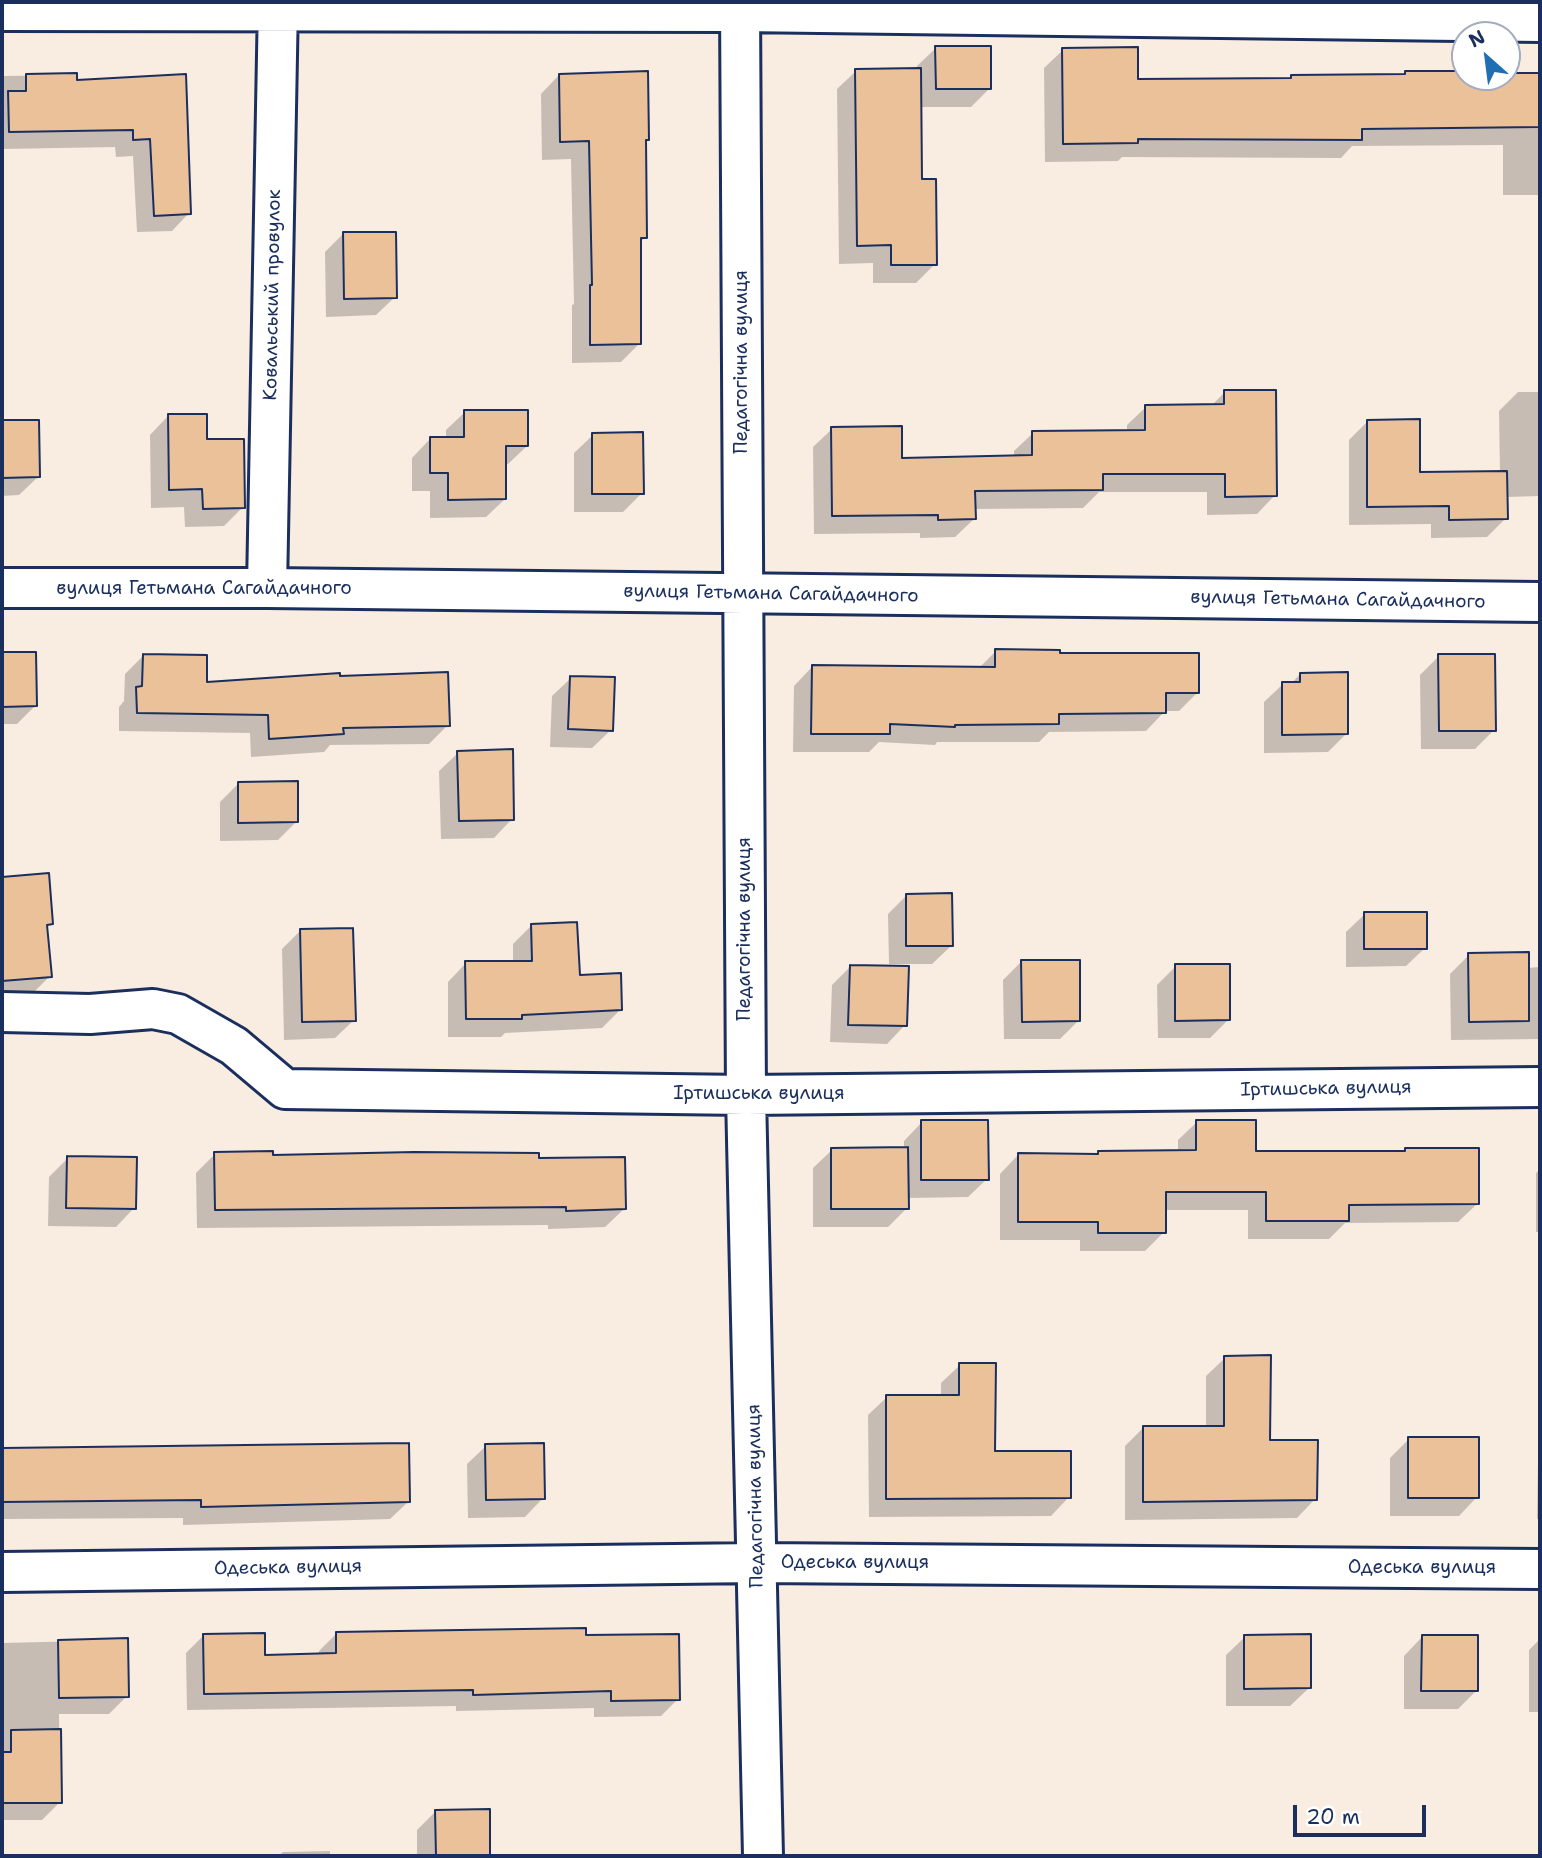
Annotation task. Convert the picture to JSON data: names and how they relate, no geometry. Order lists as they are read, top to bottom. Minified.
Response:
{"streets":{"street":["Ковальський провулок","Педагогічна вулиця","вулиця Гетьмана Сагайдачного","Іртишська вулиця","Одеська вулиця"]},"crossings":[["Ковальський провулок","вулиця Гетьмана Сагайдачного"],["Педагогічна вулиця","вулиця Гетьмана Сагайдачного"],["Педагогічна вулиця","Іртишська вулиця"],["Педагогічна вулиця","Одеська вулиця"]],"scale_bar":"20 m","north":"top left"}
